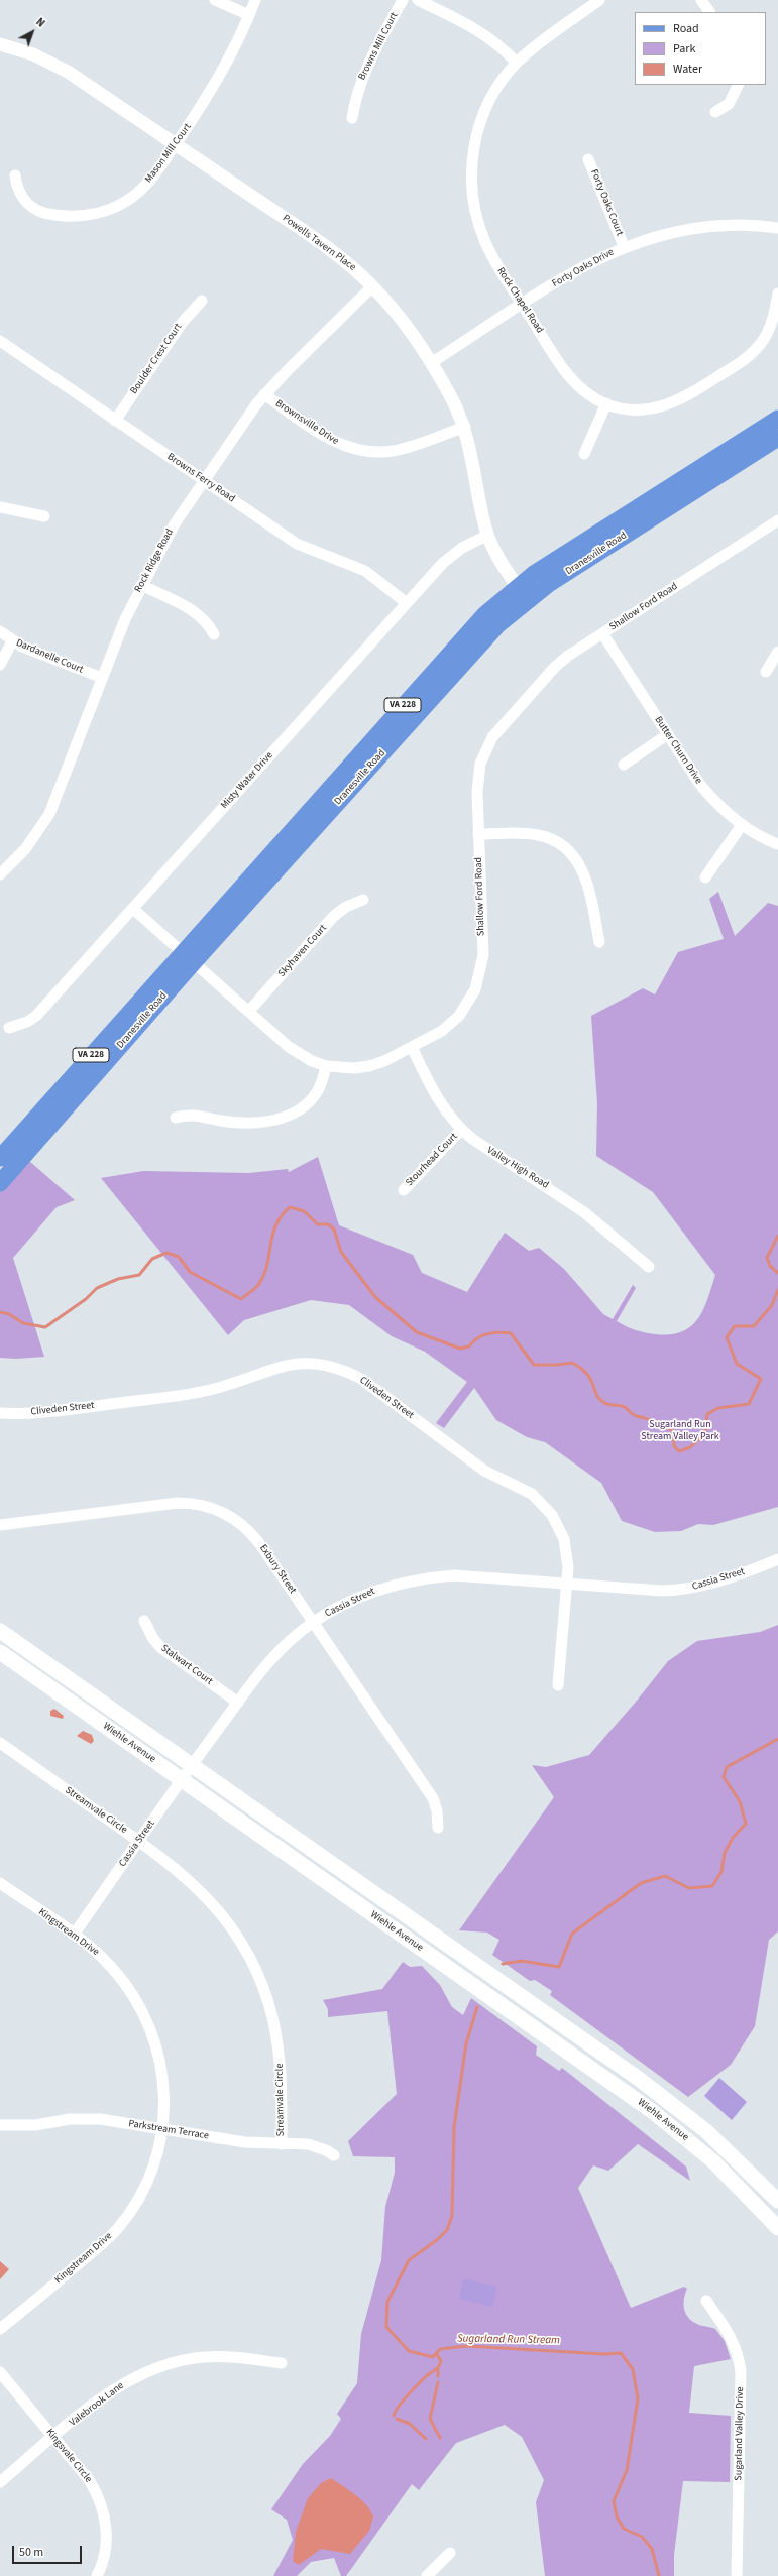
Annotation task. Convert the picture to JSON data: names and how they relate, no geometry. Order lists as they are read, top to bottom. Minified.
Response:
{"streets":{"main road":["Dranesville Road","VA 228","Wiehle Avenue"],"street":["Browns Mill Court","Mason Mill Court","Forty Oaks Court","Powells Tavern Place","Forty Oaks Drive","Rock Chapel Road","Boulder Crest Court","Brownsville Drive","Browns Ferry Road","Rock Ridge Road","Shallow Ford Road","Dardanelle Court","Butter Churn Drive","Misty Water Drive","Skyhaven Court","Stourhead Court","Valley High Road","Cliveden Street","Exbury Street","Cassia Street","Stalwart Court","Streamvale Circle","Kingstream Drive","Parkstream Terrace","Valebrook Lane","Sugarland Valley Drive","Kingsvale Circle"]},"crossings":[["Mason Mill Court","Powells Tavern Place"],["Forty Oaks Court","Forty Oaks Drive"],["Powells Tavern Place","Forty Oaks Drive"],["Powells Tavern Place","Brownsville Drive"],["Powells Tavern Place","Dranesville Road"],["Powells Tavern Place","Rock Ridge Road"],["Powells Tavern Place","Misty Water Drive"],["Forty Oaks Drive","Rock Chapel Road"],["Boulder Crest Court","Browns Ferry Road"],["Brownsville Drive","Rock Ridge Road"],["Browns Ferry Road","Rock Ridge Road"],["Browns Ferry Road","Misty Water Drive"],["Dranesville Road","Shallow Ford Road"],["Rock Ridge Road","Dardanelle Court"],["Shallow Ford Road","Butter Churn Drive"],["Shallow Ford Road","Misty Water Drive"],["Shallow Ford Road","Skyhaven Court"],["Shallow Ford Road","Valley High Road"],["Stourhead Court","Valley High Road"],["Cliveden Street","Cassia Street"],["Exbury Street","Cassia Street"],["Cassia Street","Stalwart Court"],["Cassia Street","Wiehle Avenue"],["Cassia Street","Streamvale Circle"],["Cassia Street","Kingstream Drive"],["Streamvale Circle","Parkstream Terrace"],["Kingstream Drive","Parkstream Terrace"],["Valebrook Lane","Kingsvale Circle"]],"water":["Sugarland Run Stream"],"parks":["Sugarland Run Stream Valley Park"],"legend":["Road","Park","Water"],"scale_bar":"50 m","north":"top right"}
